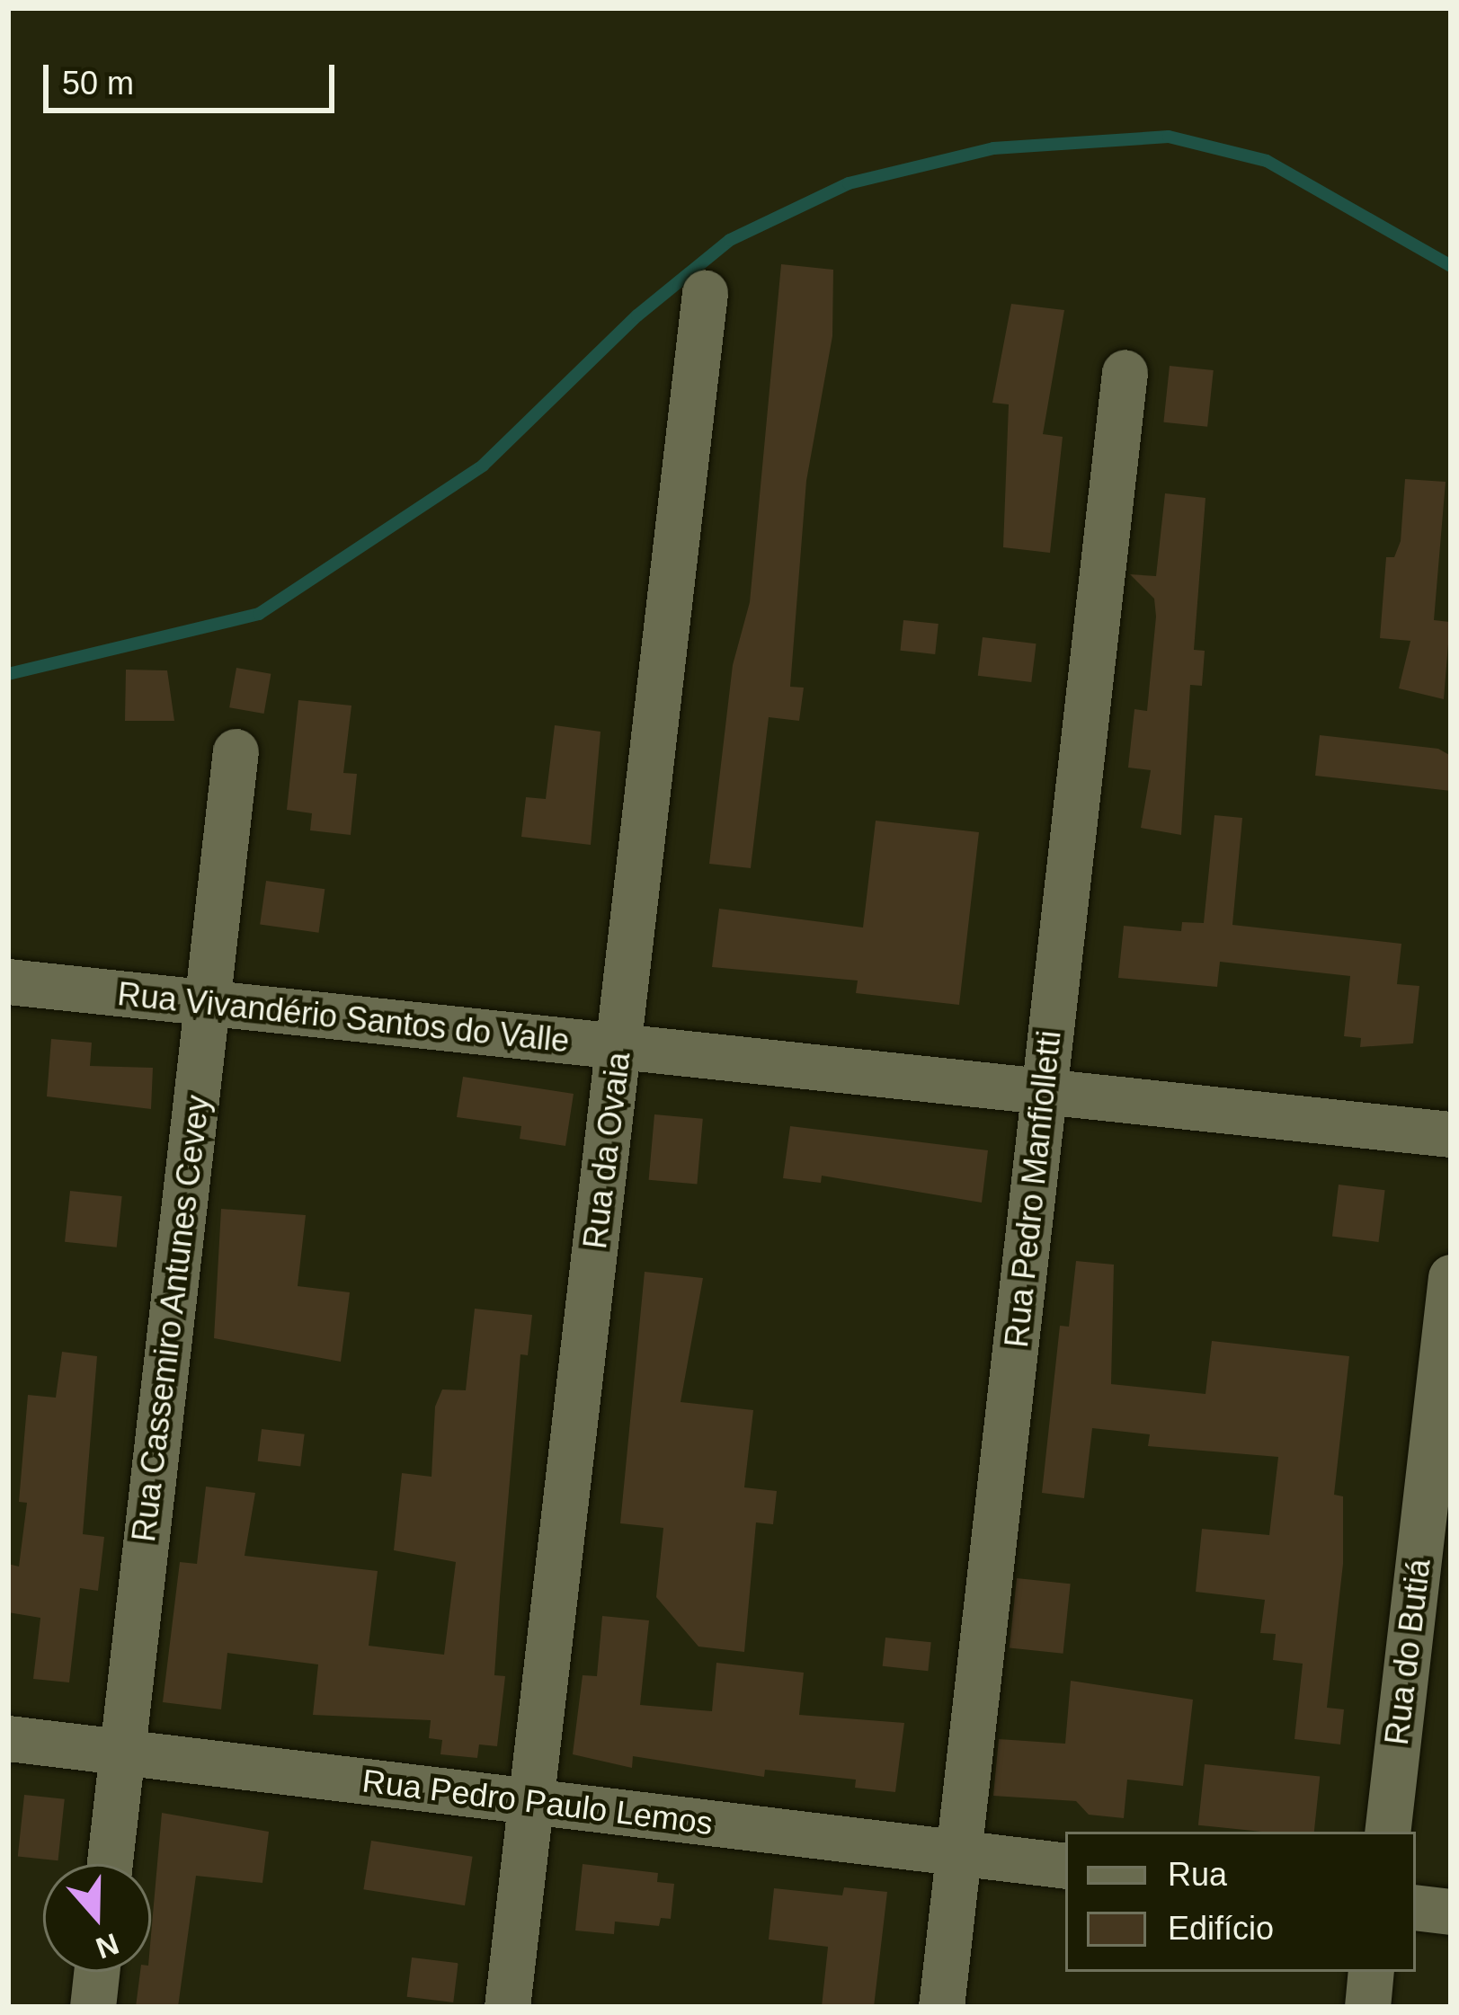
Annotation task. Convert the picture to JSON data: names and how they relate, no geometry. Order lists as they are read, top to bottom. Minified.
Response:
{"streets":{"street":["Rua Vivandério Santos do Valle","Rua da Ovaia","Rua Pedro Manfiolletti","Rua Cassemiro Antunes Cevey","Rua do Butiá","Rua Pedro Paulo Lemos"]},"crossings":[["Rua Vivandério Santos do Valle","Rua da Ovaia"],["Rua Vivandério Santos do Valle","Rua Pedro Manfiolletti"],["Rua Vivandério Santos do Valle","Rua Cassemiro Antunes Cevey"],["Rua da Ovaia","Rua Pedro Paulo Lemos"],["Rua Pedro Manfiolletti","Rua Pedro Paulo Lemos"],["Rua Cassemiro Antunes Cevey","Rua Pedro Paulo Lemos"]],"legend":["Rua","Edifício"],"scale_bar":"50 m","north":"bottom"}
